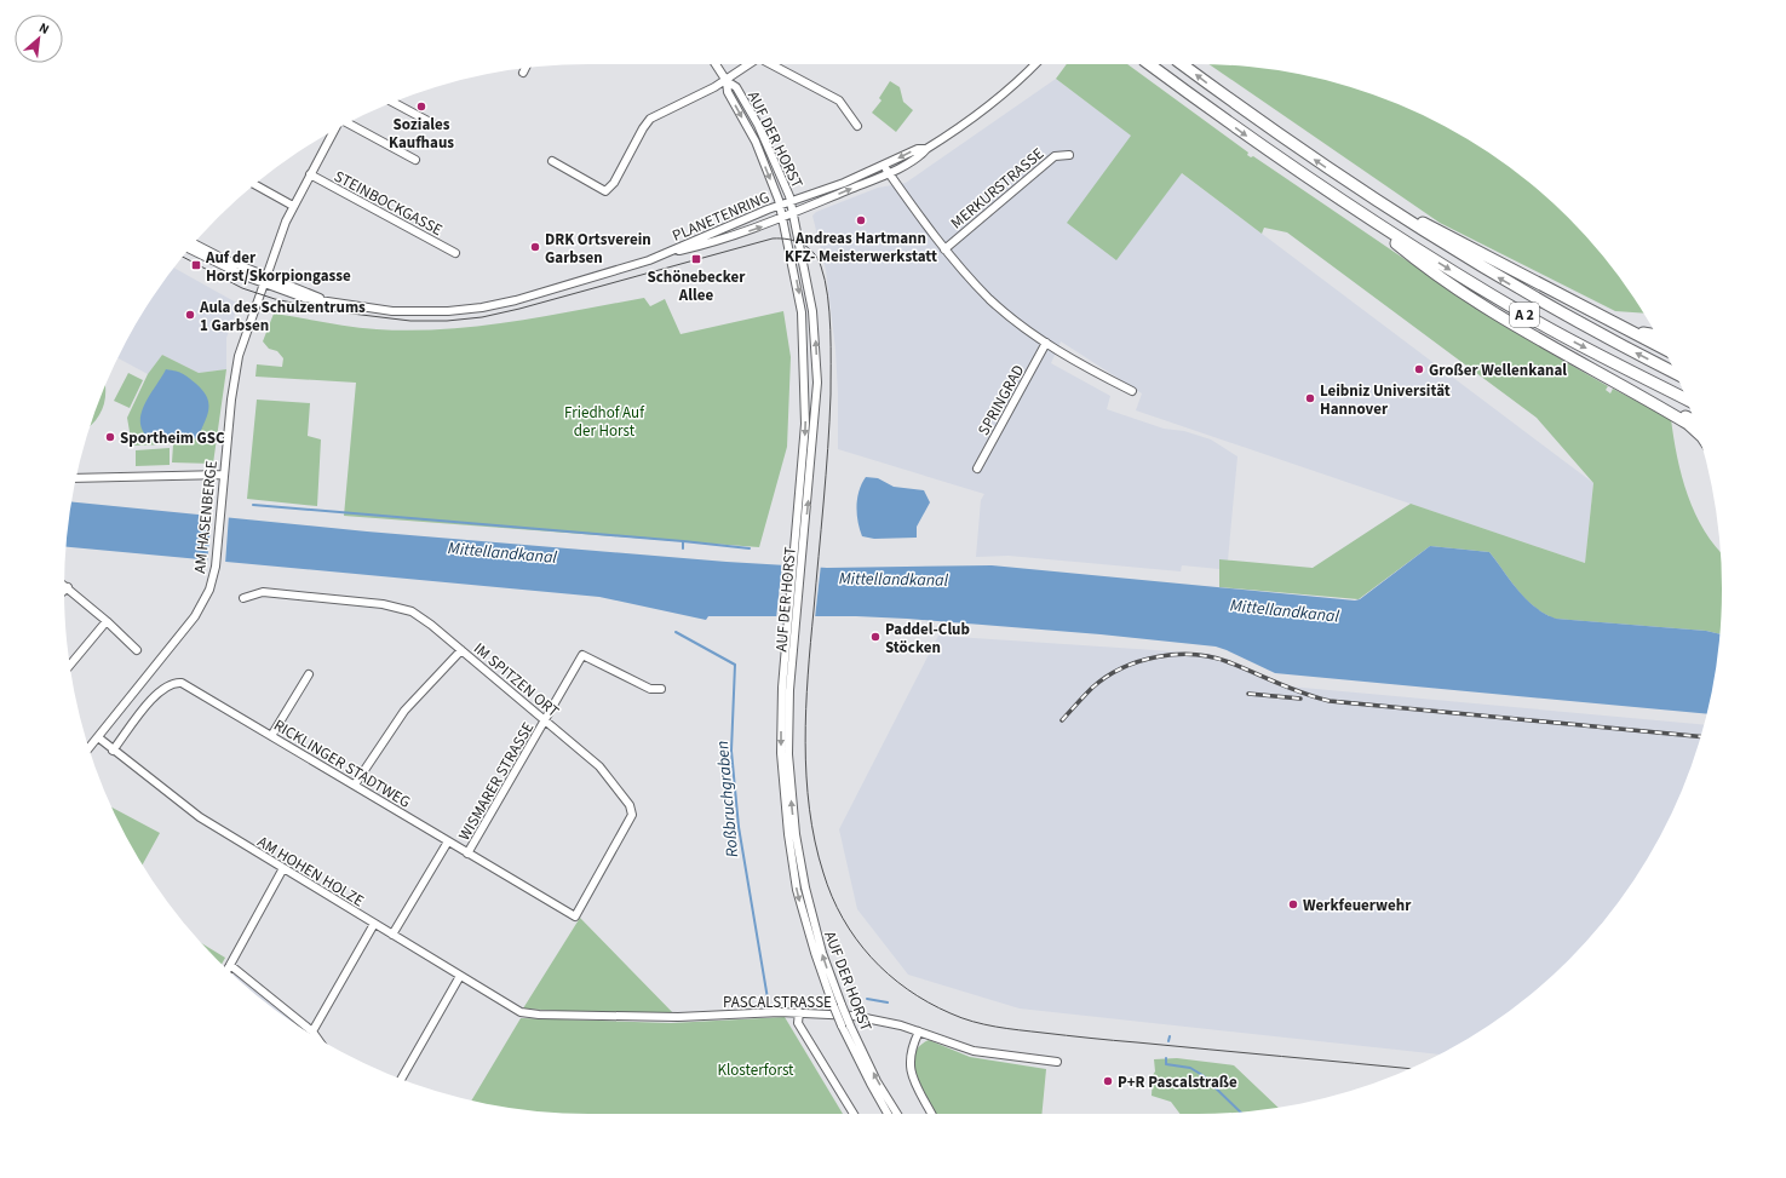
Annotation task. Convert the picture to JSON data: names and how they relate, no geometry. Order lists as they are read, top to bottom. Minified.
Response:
{"streets":{"highway":["A 2"],"street":["AUF DER HORST","MERKURSTRASSE","STEINBOCKGASSE","PLANETENRING","SPRINGRAD","AM HASENBERGE","IM SPITZEN ORT","RICKLINGER STADTWEG","WISMARER STRASSE","AM HOHEN HOLZE","PASCALSTRASSE"]},"crossings":[["AUF DER HORST","PLANETENRING"],["MERKURSTRASSE","SPRINGRAD"],["STEINBOCKGASSE","AM HASENBERGE"],["PLANETENRING","AM HASENBERGE"],["AM HASENBERGE","AM HOHEN HOLZE"],["IM SPITZEN ORT","RICKLINGER STADTWEG"],["IM SPITZEN ORT","WISMARER STRASSE"],["RICKLINGER STADTWEG","WISMARER STRASSE"],["RICKLINGER STADTWEG","AM HOHEN HOLZE"],["AM HOHEN HOLZE","PASCALSTRASSE"]],"water":["Mittellandkanal","Roßbruchgraben"],"parks":["Friedhof Auf der Horst","Klosterforst"],"places":{"other":["Soziales Kaufhaus","Andreas Hartmann KFZ- Meisterwerkstatt","DRK Ortsverein Garbsen","Aula des Schulzentrums 1 Garbsen","Großer Wellenkanal","Leibniz Universität Hannover","Sportheim GSC","Paddel-Club Stöcken","Werkfeuerwehr","P+R Pascalstraße"],"transit":["Schönebecker Allee","Auf der Horst/Skorpiongasse"]},"north":"top right"}
